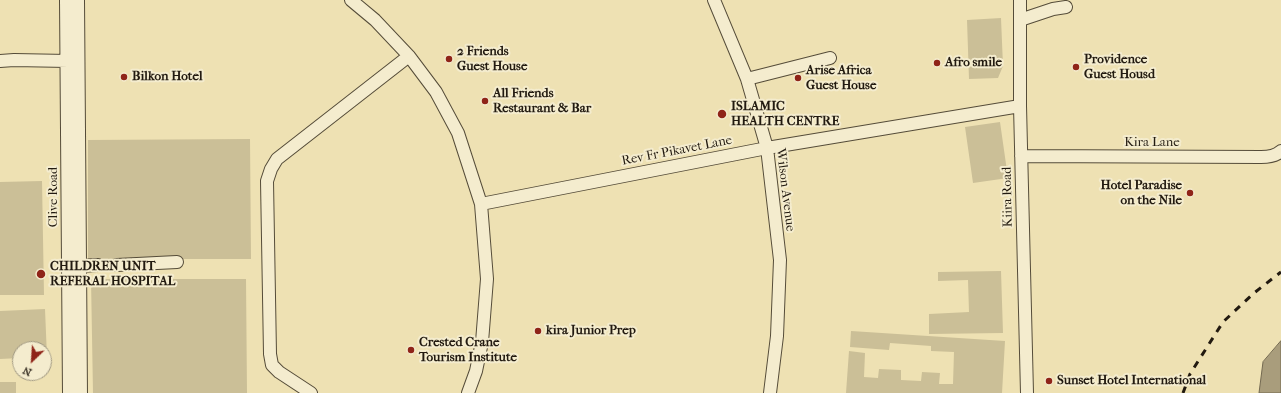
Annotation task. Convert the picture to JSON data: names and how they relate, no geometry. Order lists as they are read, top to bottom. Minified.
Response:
{"streets":{"street":["Kira Lane","Rev Fr Pikavet Lane","Wilson Avenue","Clive Road","Kiira Road"]},"crossings":[["Kira Lane","Kiira Road"],["Rev Fr Pikavet Lane","Wilson Avenue"],["Rev Fr Pikavet Lane","Kiira Road"]],"places":["2 Friends Guest House","Afro smile","Providence Guest Housd","Bilkon Hotel","Arise Africa Guest House","All Friends Restaurant & Bar","ISLAMIC HEALTH CENTRE","Hotel Paradise on the Nile","CHILDREN UNIT REFERAL HOSPITAL","kira Junior Prep","Crested Crane Tourism Institute","Sunset Hotel International"],"north":"bottom left"}
